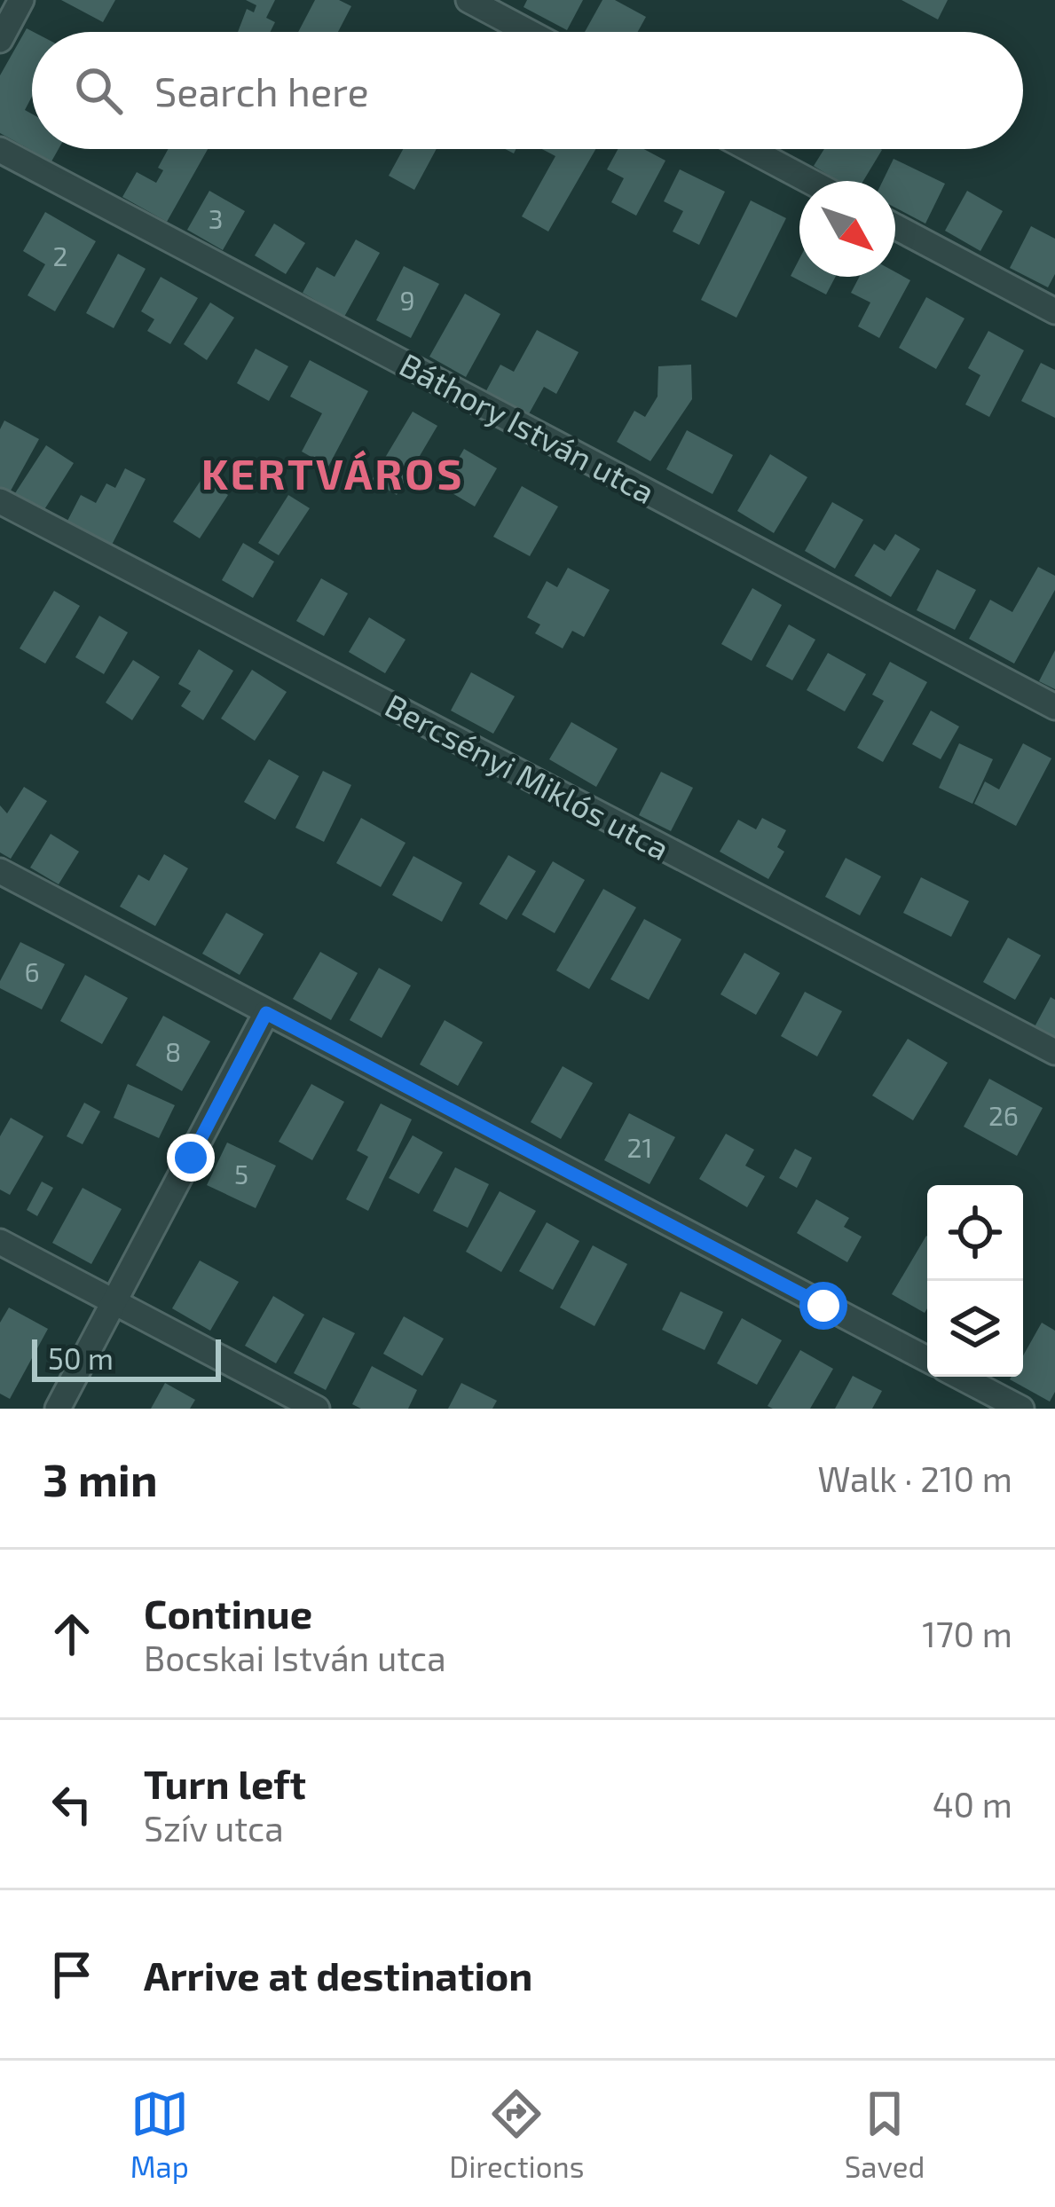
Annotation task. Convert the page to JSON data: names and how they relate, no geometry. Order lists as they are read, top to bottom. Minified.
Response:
{"streets":{"street":["Báthory István utca","Bercsényi Miklós utca"]},"districts":["KERTVÁROS"],"house_numbers":["3","2","9","6","8","26","21","5"],"scale_bar":"50 m","north":"bottom right","page":{"search":"Search here","scale":"50 m","heading":["3 min","Walk · 210 m"],"list":[["Continue","Bocskai István utca","170 m"],["Turn left","Szív utca","40 m"],"Arrive at destination"],"nav":["Map","Directions","Saved"]}}
